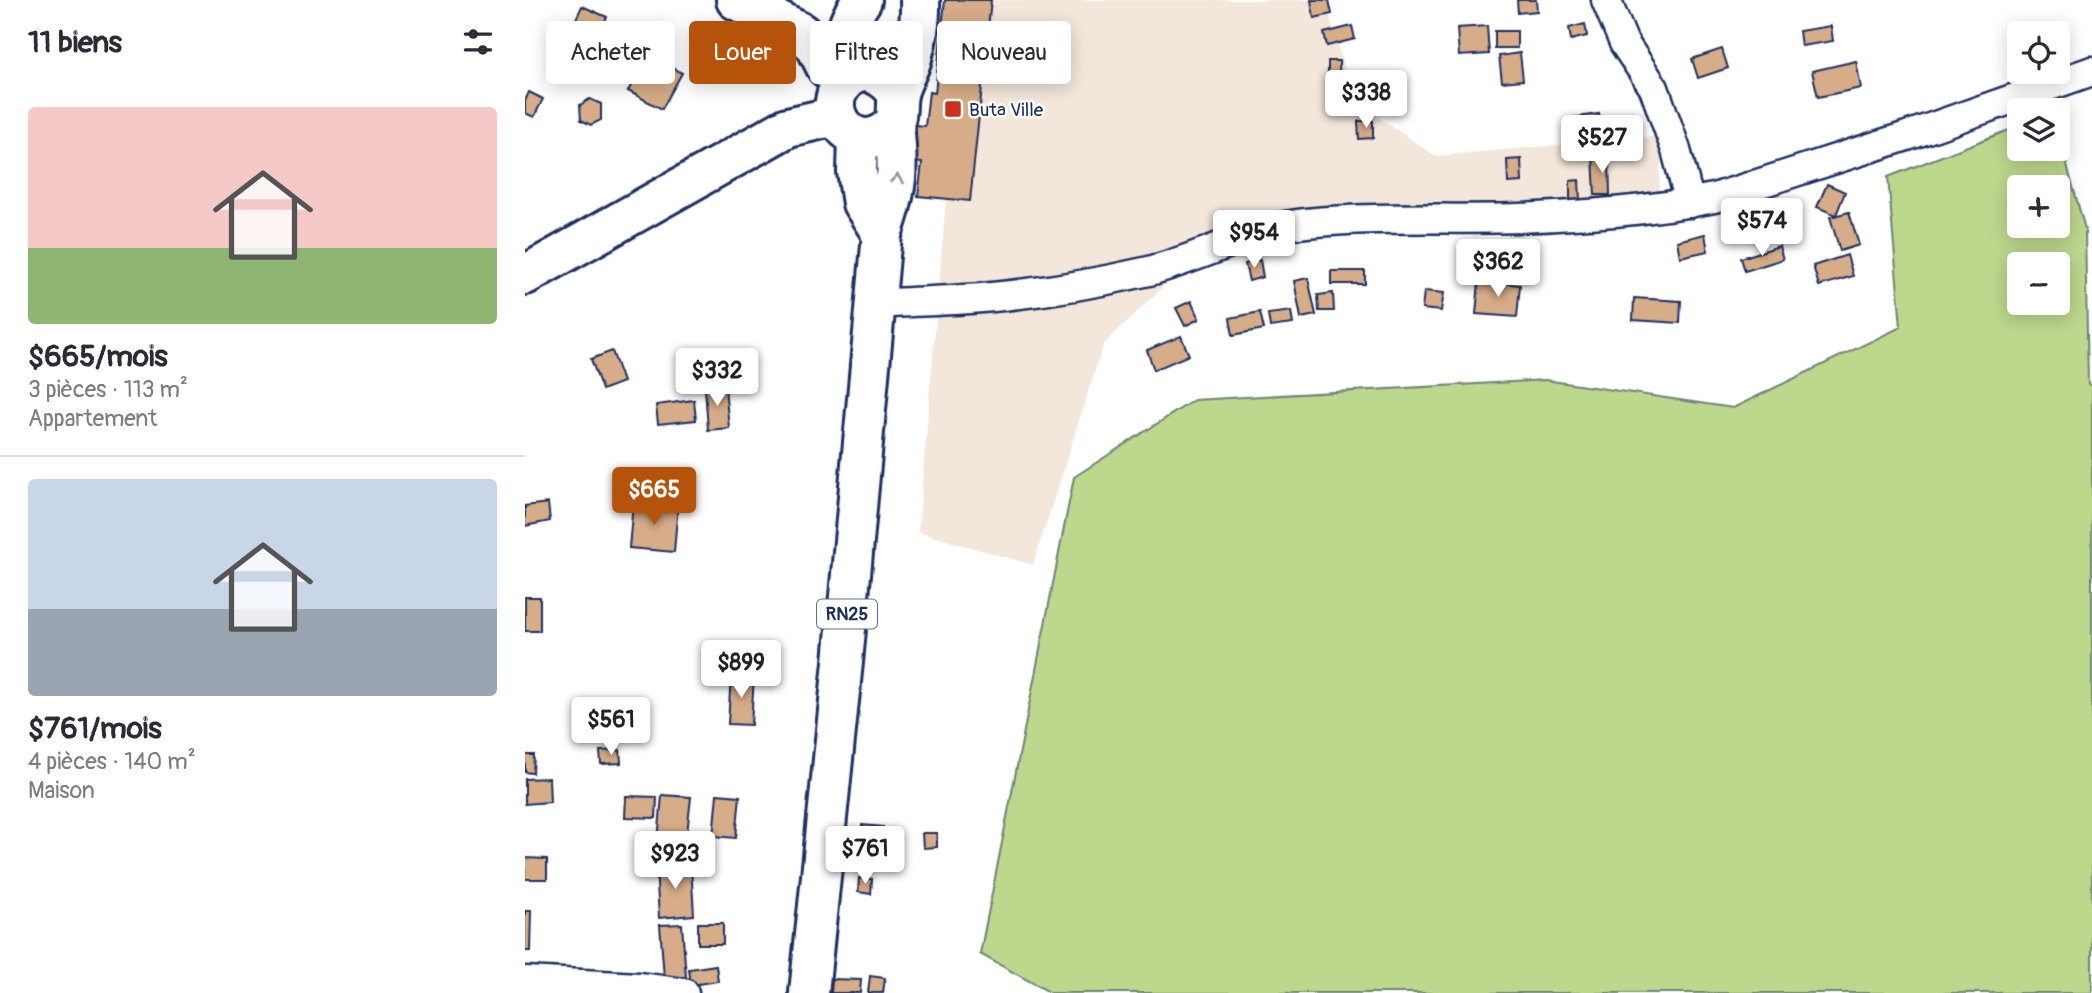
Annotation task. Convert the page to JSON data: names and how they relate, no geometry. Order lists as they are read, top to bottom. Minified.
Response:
{"streets":{"main road":["RN25"]},"places":{"transit":["Buta Ville"]},"page":{"heading":"11 biens","map_buttons":["+","−"],"chip":["Acheter","Louer","Filtres","Nouveau"],"price":["$338","$527","$574","$954","$362","$332","$665","$899","$561","$761","$923"],"list":[{"name":"$665/mois","note":"3 pièces · 113 m² · Appartement"},{"name":"$761/mois","note":"4 pièces · 140 m² · Maison"}]}}
